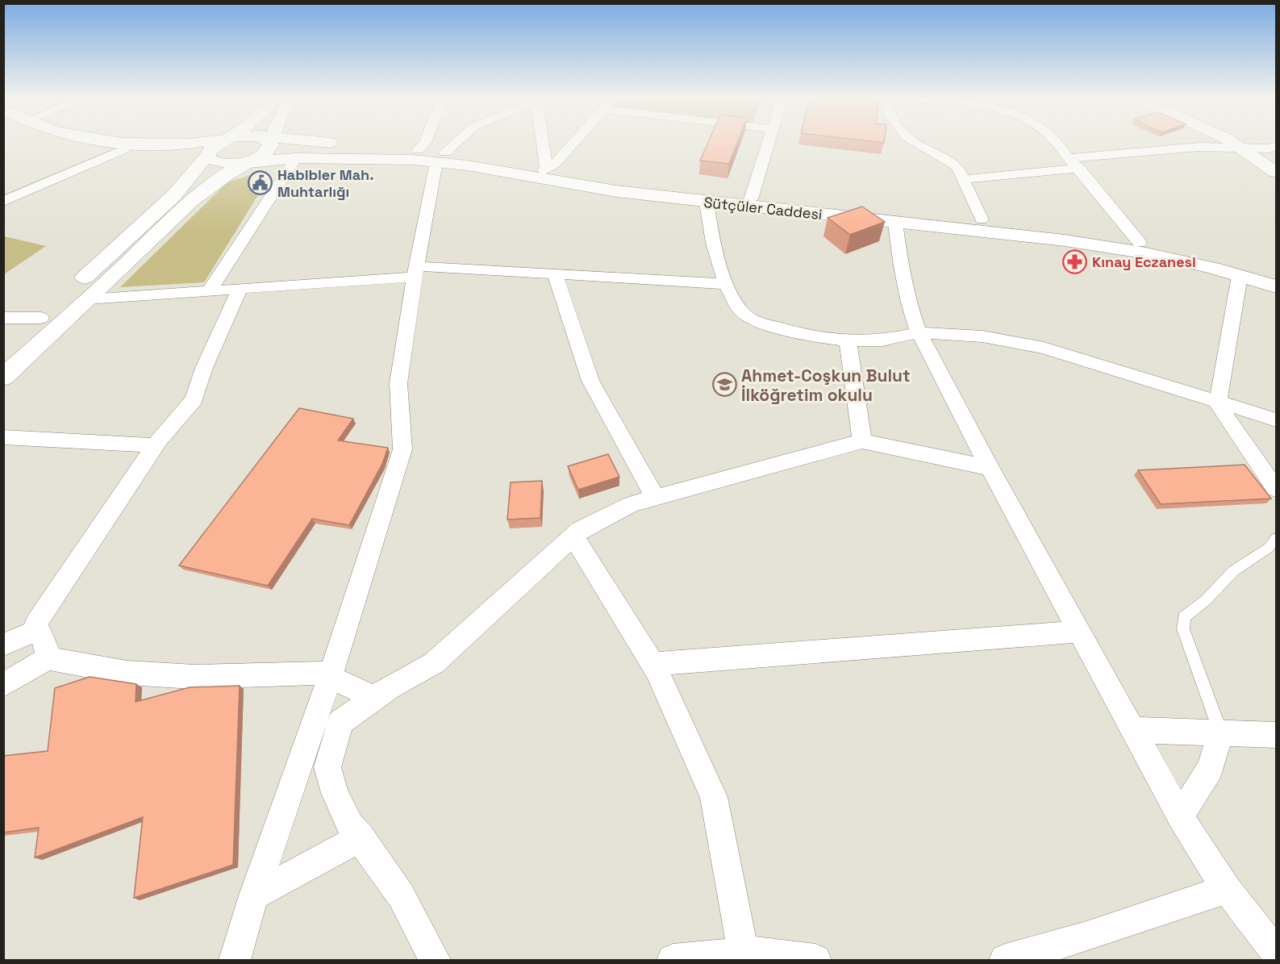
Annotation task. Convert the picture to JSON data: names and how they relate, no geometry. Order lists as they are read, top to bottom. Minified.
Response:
{"streets":{"main road":["Sütçüler Caddesi"]},"places":{"public building":["Habibler Mah. Muhtarlığı"],"pharmacy":["Kınay Eczanesi"],"school or university":["Ahmet-Coşkun Bulut İlköğretim okulu"]}}
